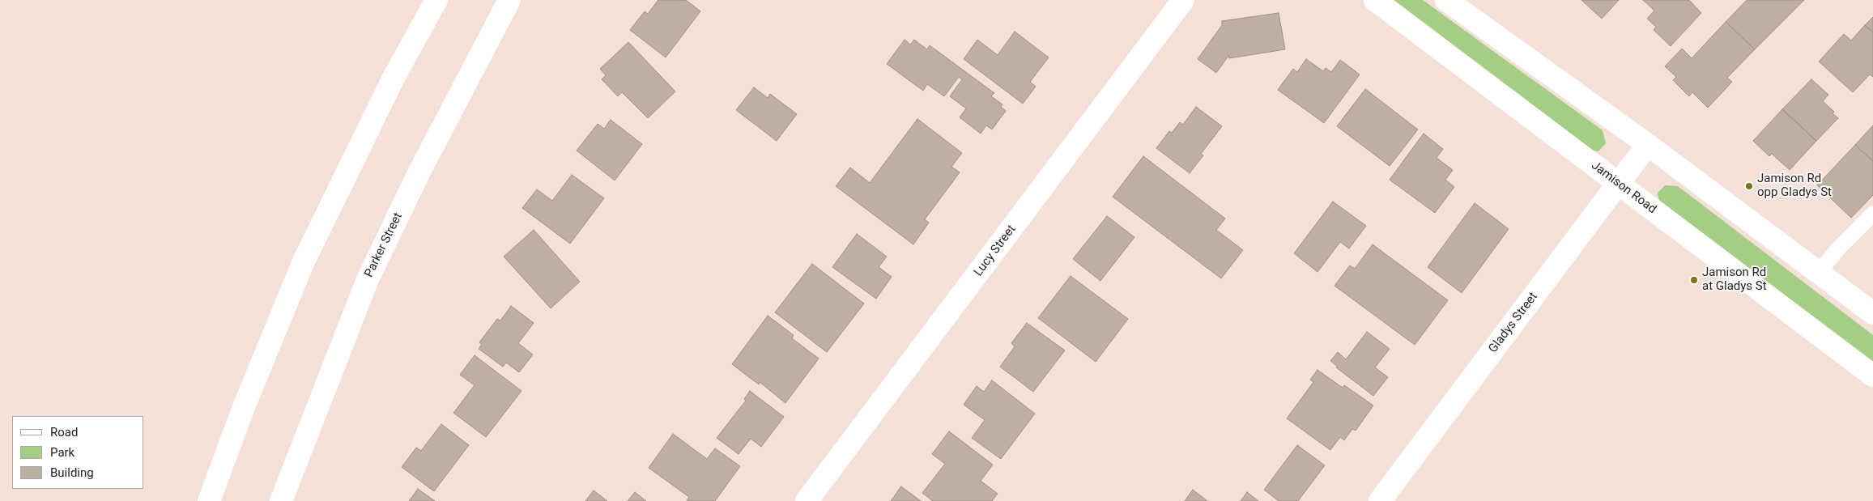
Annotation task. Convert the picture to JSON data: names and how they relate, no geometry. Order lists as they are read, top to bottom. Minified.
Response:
{"streets":{"main road":["Jamison Road","Parker Street","Lucy Street","Gladys Street"]},"crossings":[["Jamison Road","Gladys Street"]],"places":["Jamison Rd opp Gladys St","Jamison Rd at Gladys St"],"legend":["Road","Park","Building"]}
